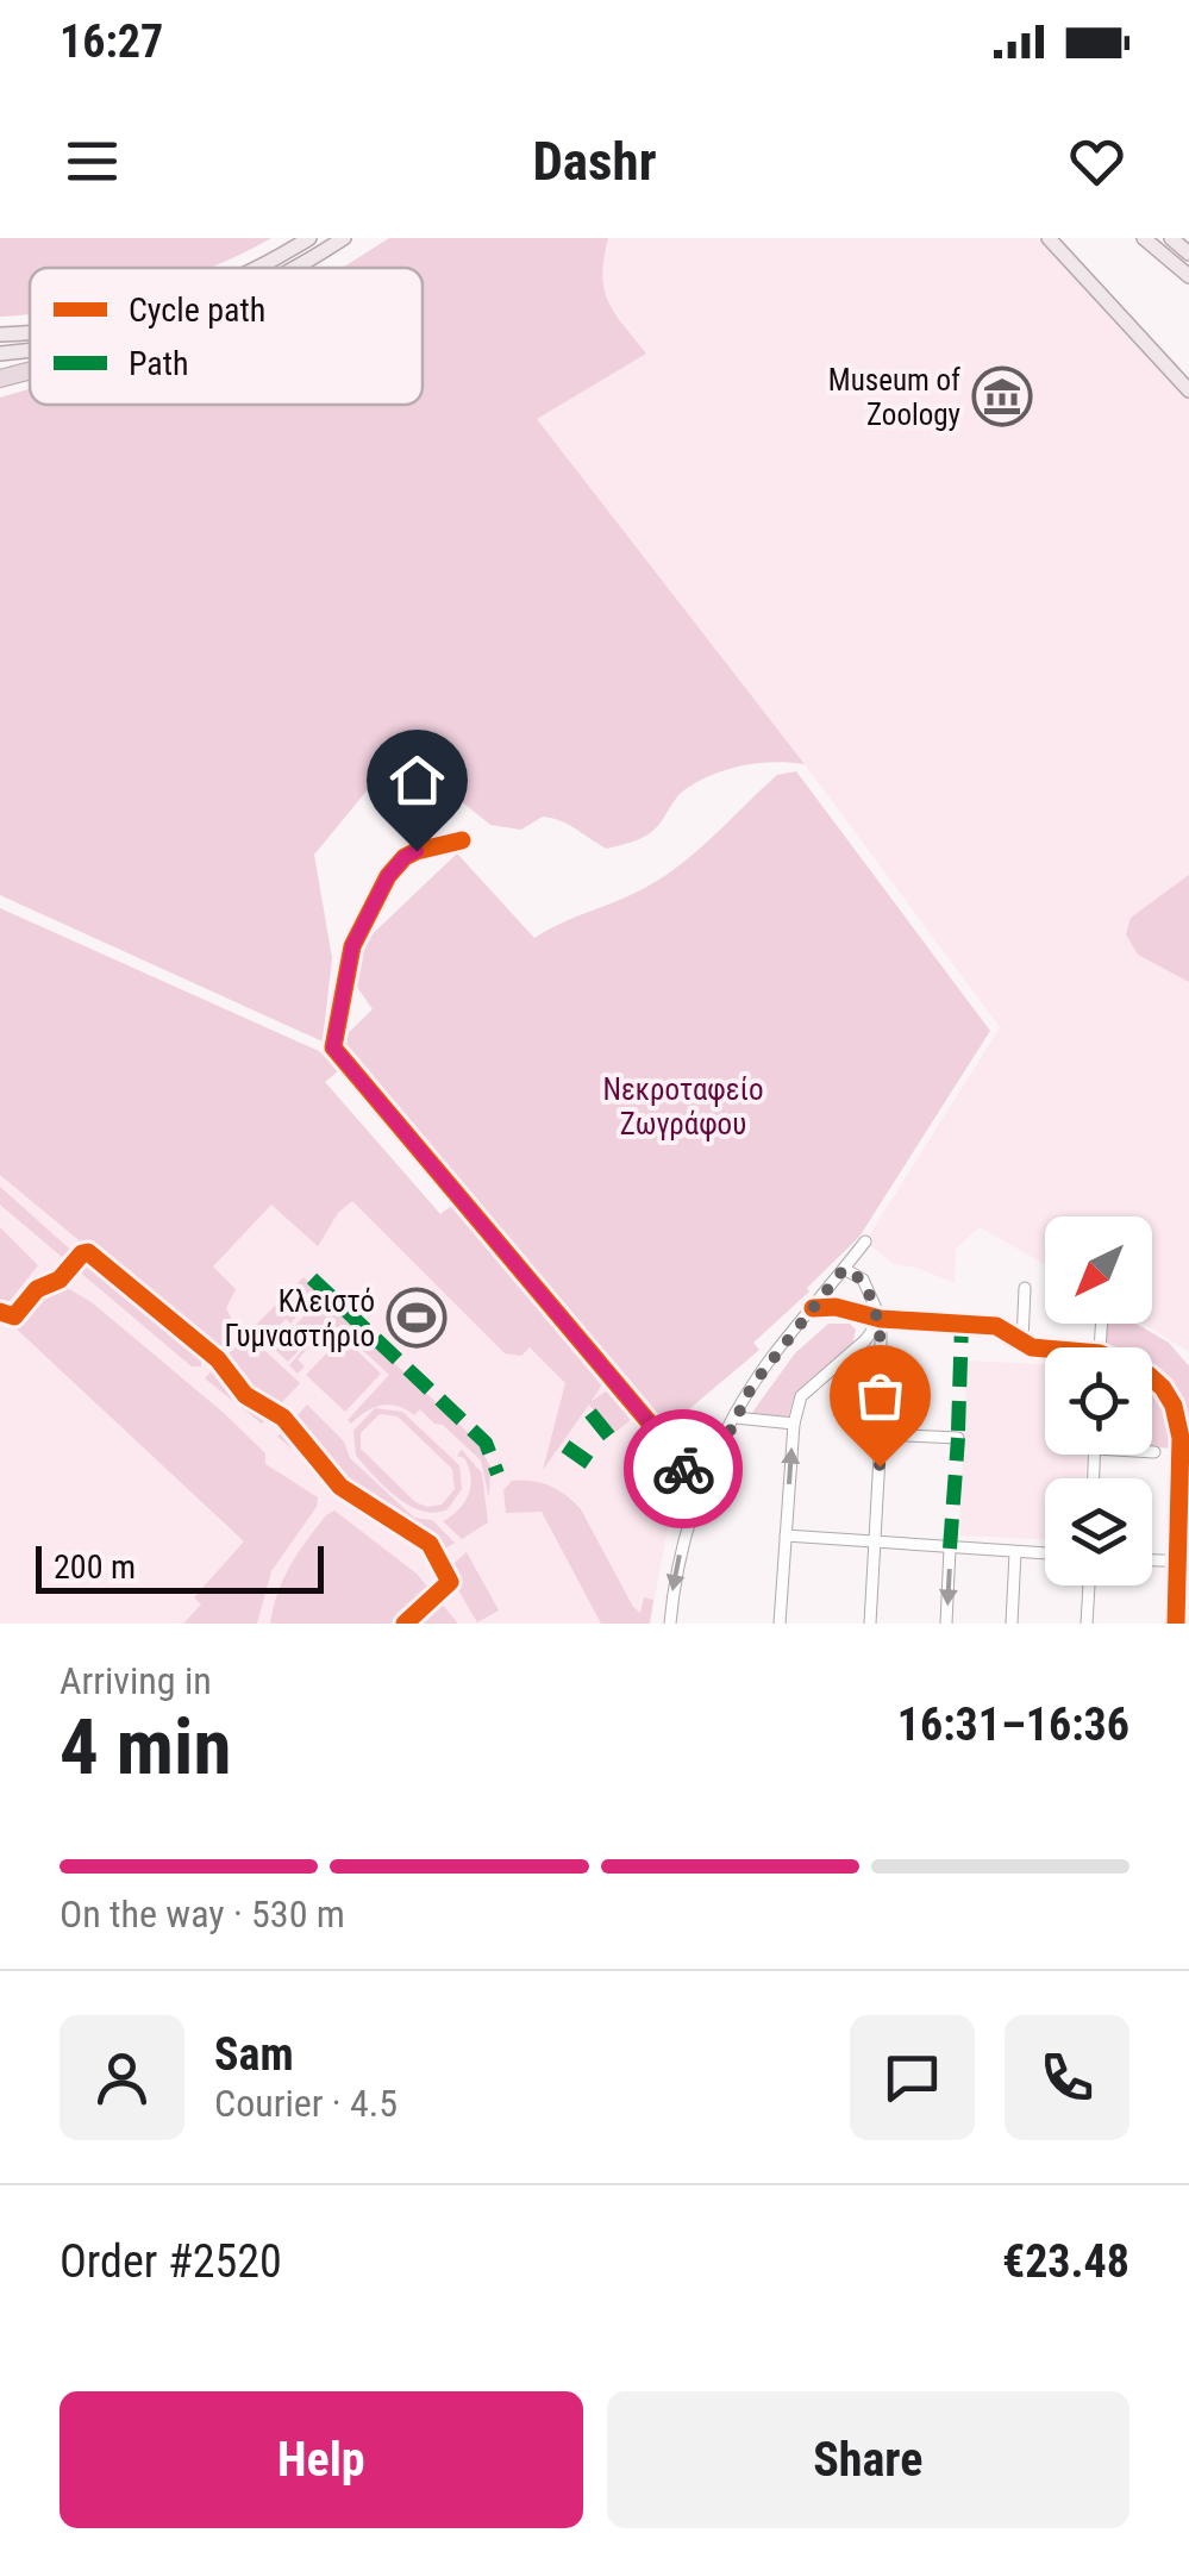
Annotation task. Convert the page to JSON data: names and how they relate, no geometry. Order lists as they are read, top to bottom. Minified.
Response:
{"parks":["Νεκροταφείο Ζωγράφου"],"places":{"museum":["Museum of Zoology"],"sports":["Κλειστό Γυμναστήριο"]},"legend":["Cycle path","Path"],"scale_bar":"200 m","north":"bottom left","page":{"status":"16:27","header":"Dashr","scale":"200 m","heading":["4 min","Arriving in","16:31–16:36"],"panel":["Sam","Courier · 4.5","Order #2520","€23.48"],"bar":"On the way · 530 m","buttons":["Help","Share"]}}
